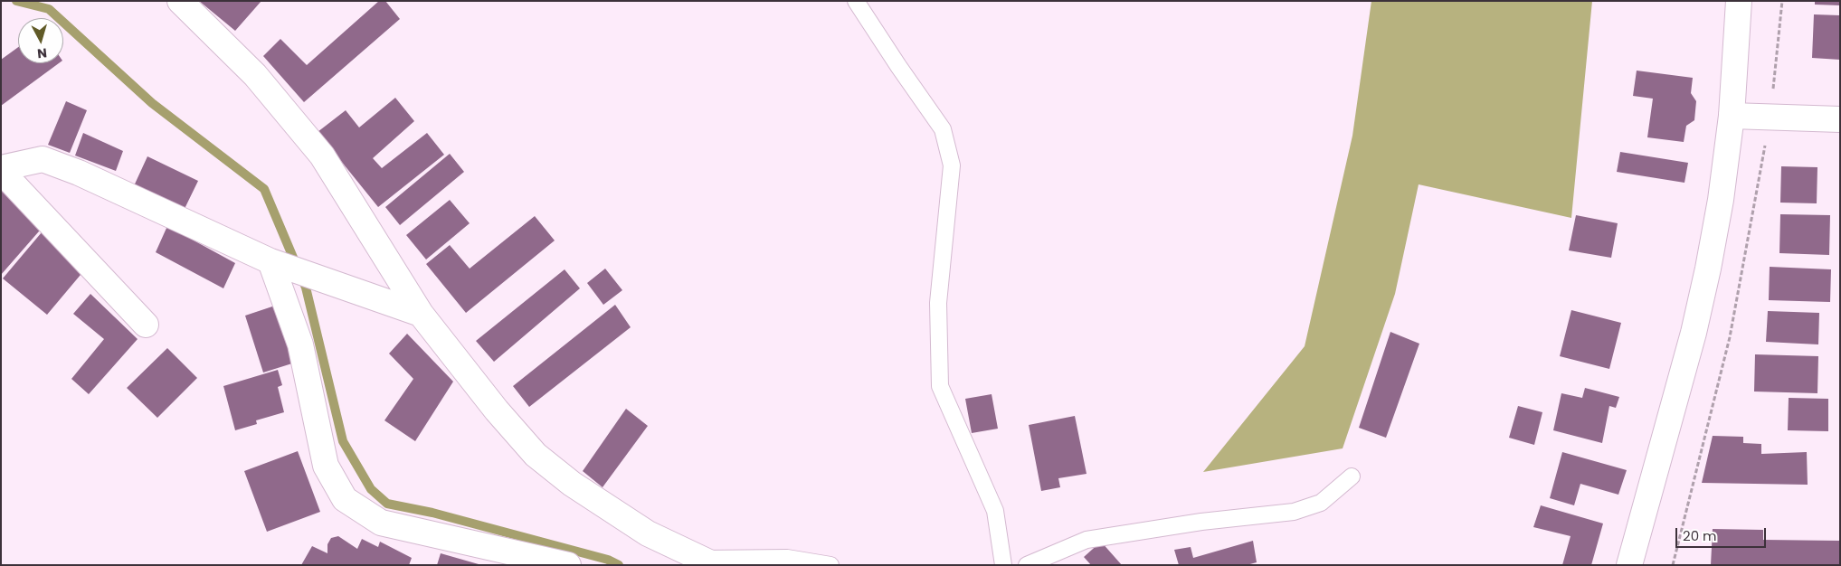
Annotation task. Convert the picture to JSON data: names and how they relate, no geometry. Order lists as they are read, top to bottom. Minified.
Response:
{"scale_bar":"20 m","north":"bottom"}
